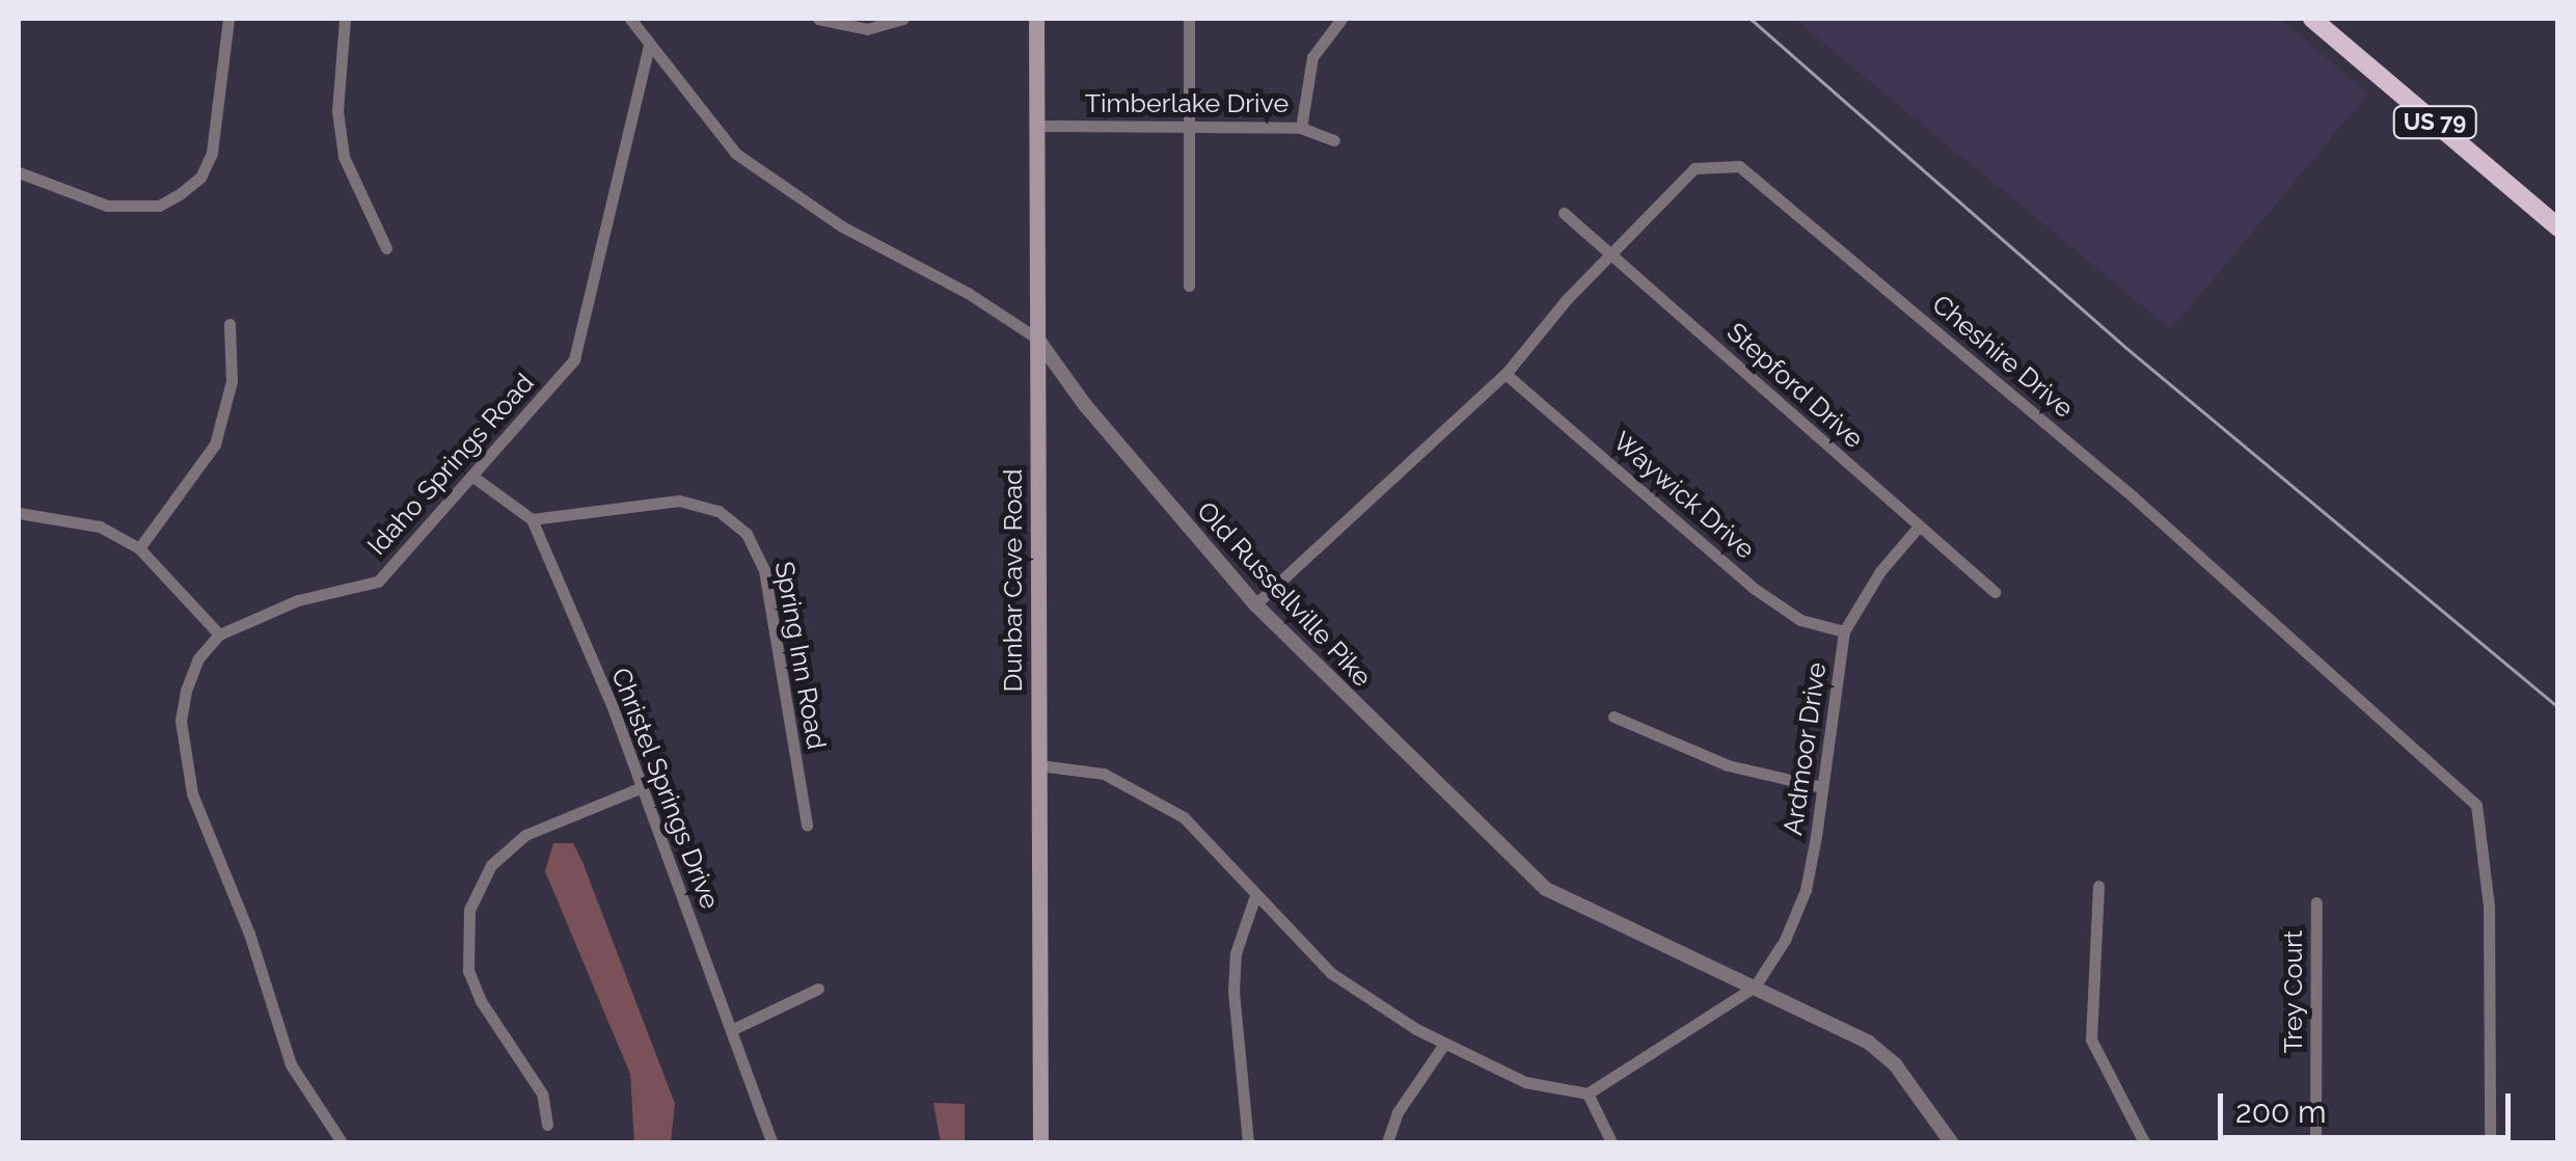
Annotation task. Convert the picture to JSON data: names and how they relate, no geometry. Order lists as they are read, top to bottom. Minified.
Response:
{"streets":{"highway":["US 79"],"main road":["Dunbar Cave Road"],"street":["Timberlake Drive","Cheshire Drive","Stepford Drive","Idaho Springs Road","Waywick Drive","Old Russellville Pike","Spring Inn Road","Ardmoor Drive","Christel Springs Drive","Trey Court"]},"crossings":[["Timberlake Drive","Dunbar Cave Road"],["Cheshire Drive","Stepford Drive"],["Cheshire Drive","Waywick Drive"],["Cheshire Drive","Old Russellville Pike"],["Stepford Drive","Ardmoor Drive"],["Idaho Springs Road","Old Russellville Pike"],["Waywick Drive","Ardmoor Drive"],["Dunbar Cave Road","Old Russellville Pike"],["Old Russellville Pike","Ardmoor Drive"],["Spring Inn Road","Christel Springs Drive"]],"scale_bar":"200 m"}
